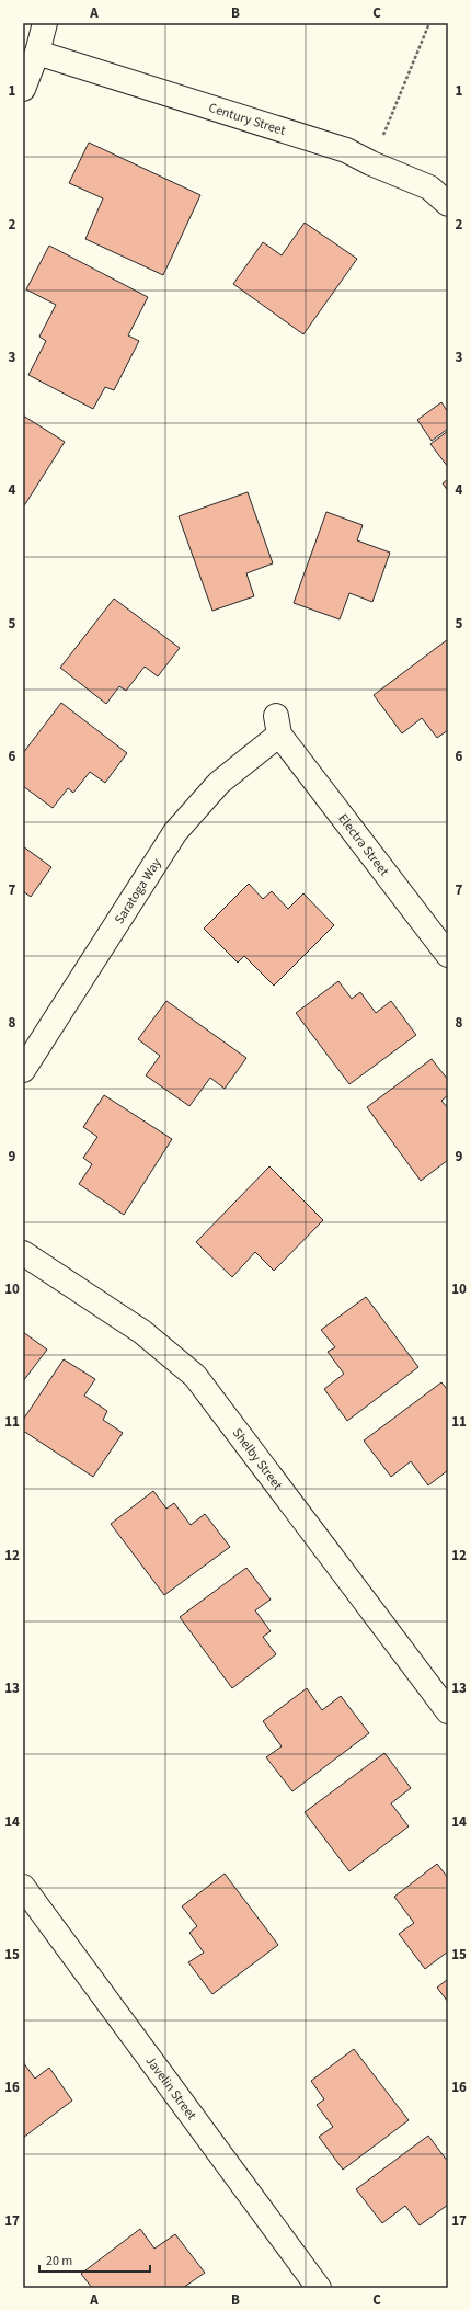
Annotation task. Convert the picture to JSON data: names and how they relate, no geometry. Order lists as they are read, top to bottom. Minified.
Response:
{"streets":{"street":["Century Street","Electra Street","Saratoga Way","Shelby Street","Javelin Street"]},"crossings":[["Electra Street","Saratoga Way"]],"scale_bar":"20 m","grid":{"columns":["A","B","C"],"rows":["1","2","3","4","5","6","7","8","9","10","11","12","13","14","15","16","17"]}}
